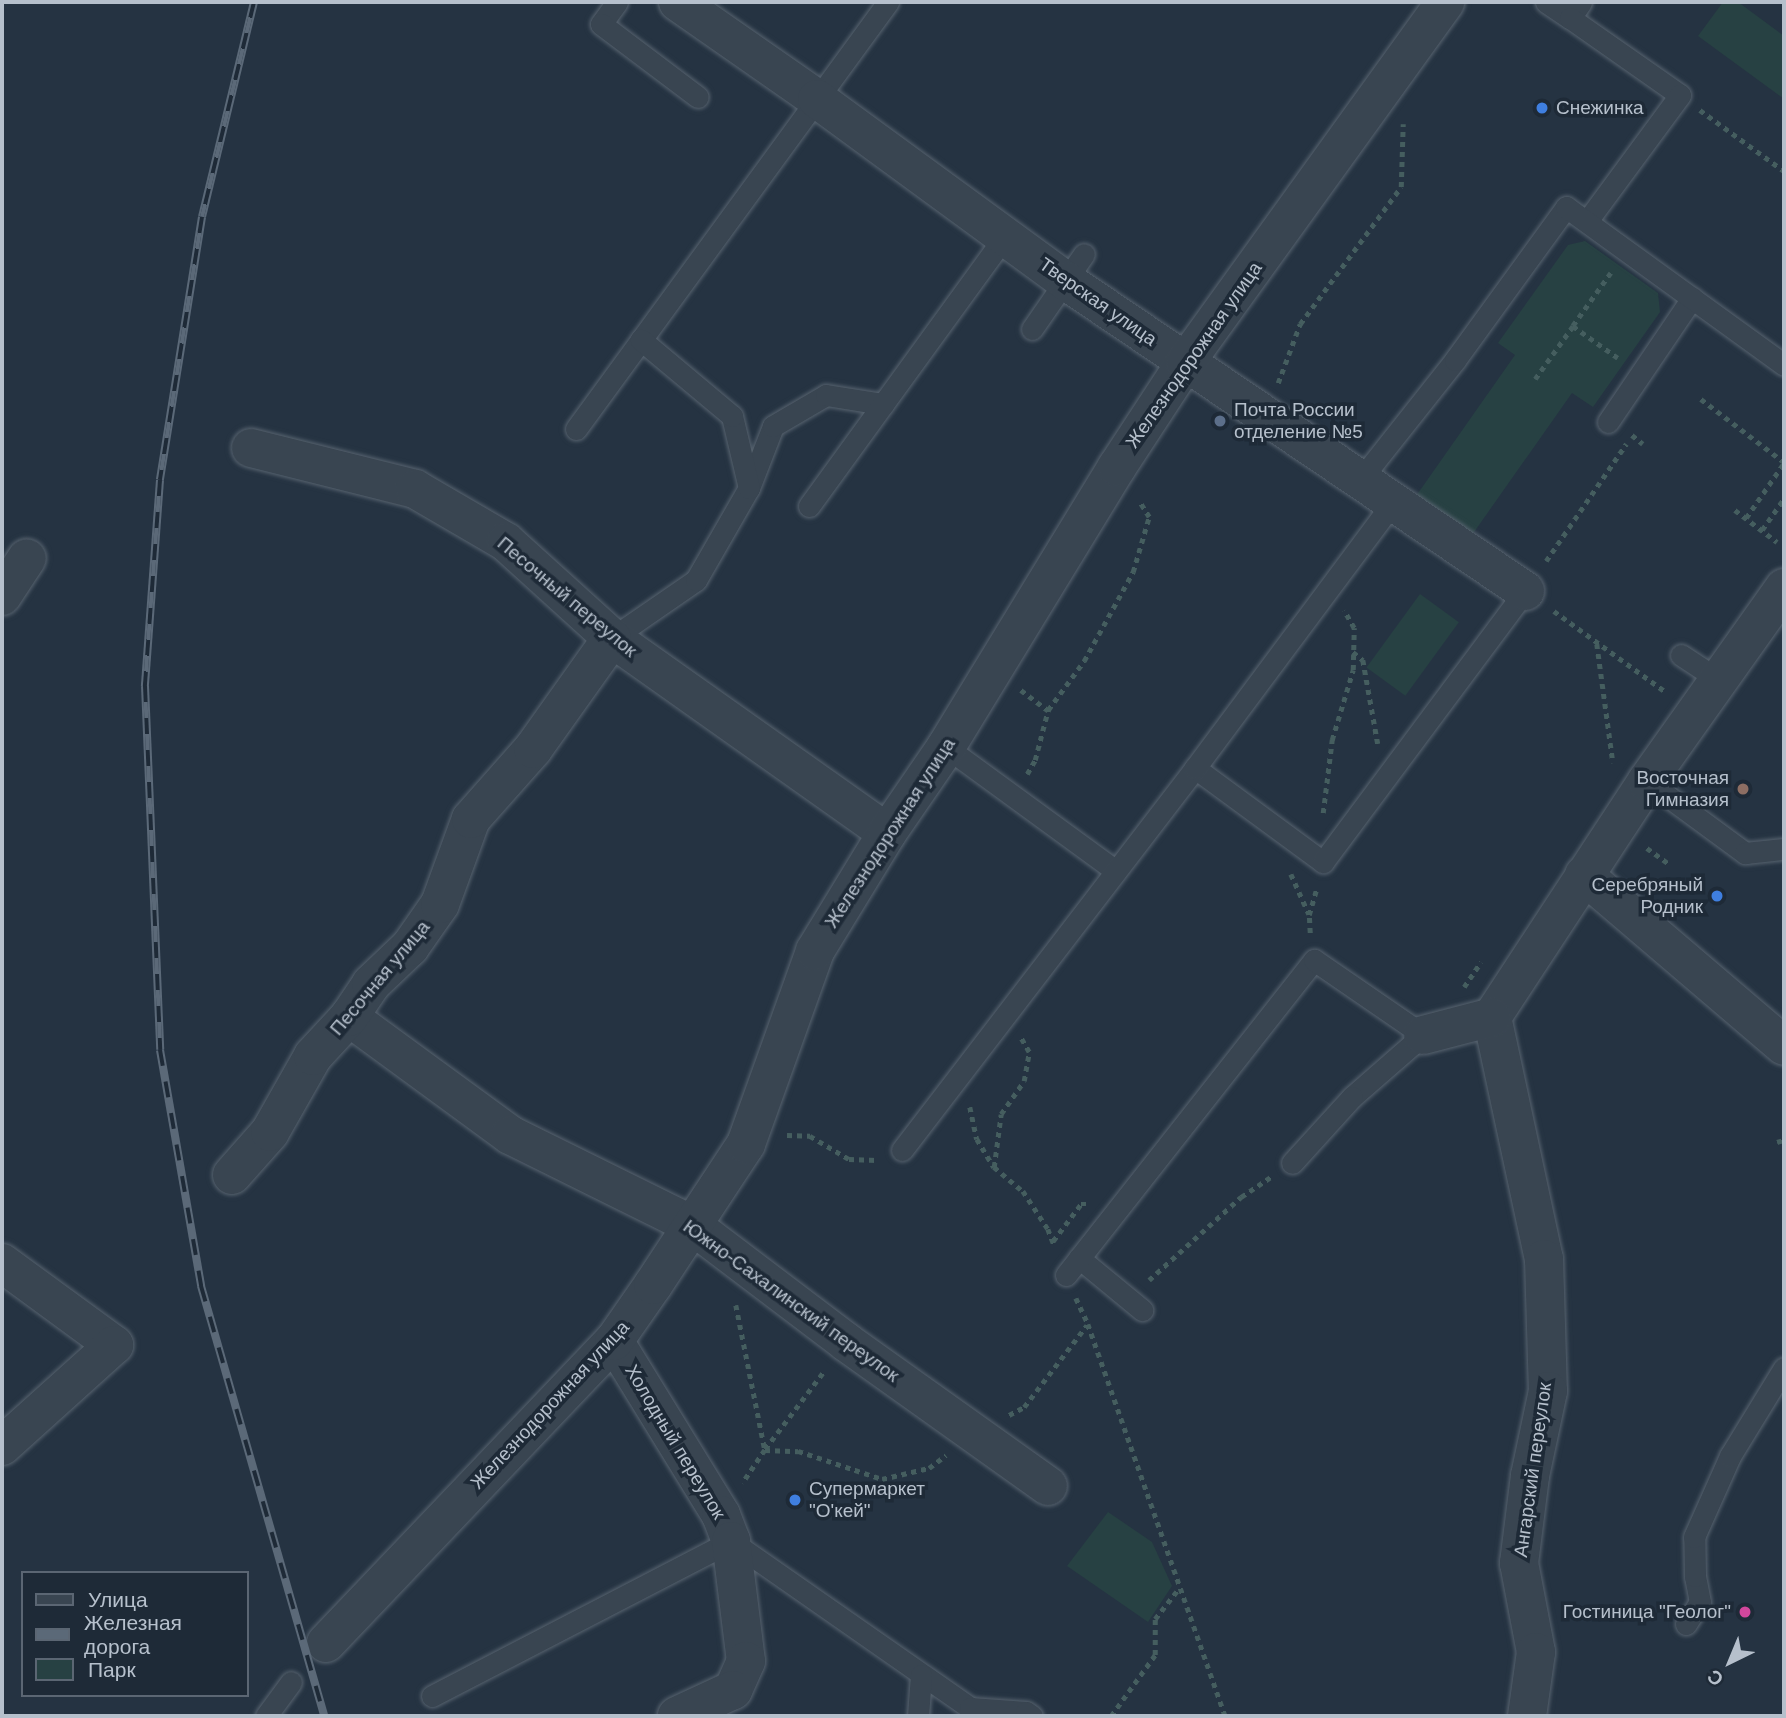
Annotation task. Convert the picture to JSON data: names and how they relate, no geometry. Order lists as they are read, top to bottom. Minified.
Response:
{"streets":{"street":["Тверская улица","Железнодорожная улица","Песочный переулок","Песочная улица","Южно-Сахалинский переулок","Холодный переулок","Ангарский переулок"]},"crossings":[["Тверская улица","Железнодорожная улица"],["Железнодорожная улица","Песочный переулок"],["Железнодорожная улица","Южно-Сахалинский переулок"],["Железнодорожная улица","Холодный переулок"],["Песочный переулок","Песочная улица"],["Песочная улица","Южно-Сахалинский переулок"]],"places":["Снежинка","Почта России отделение №5","Восточная Гимназия","Серебряный Родник","Супермаркет \"О'кей\"","Гостиница \"Геолог\""],"legend":["Улица","Железная дорога","Парк"],"north":"bottom left"}
